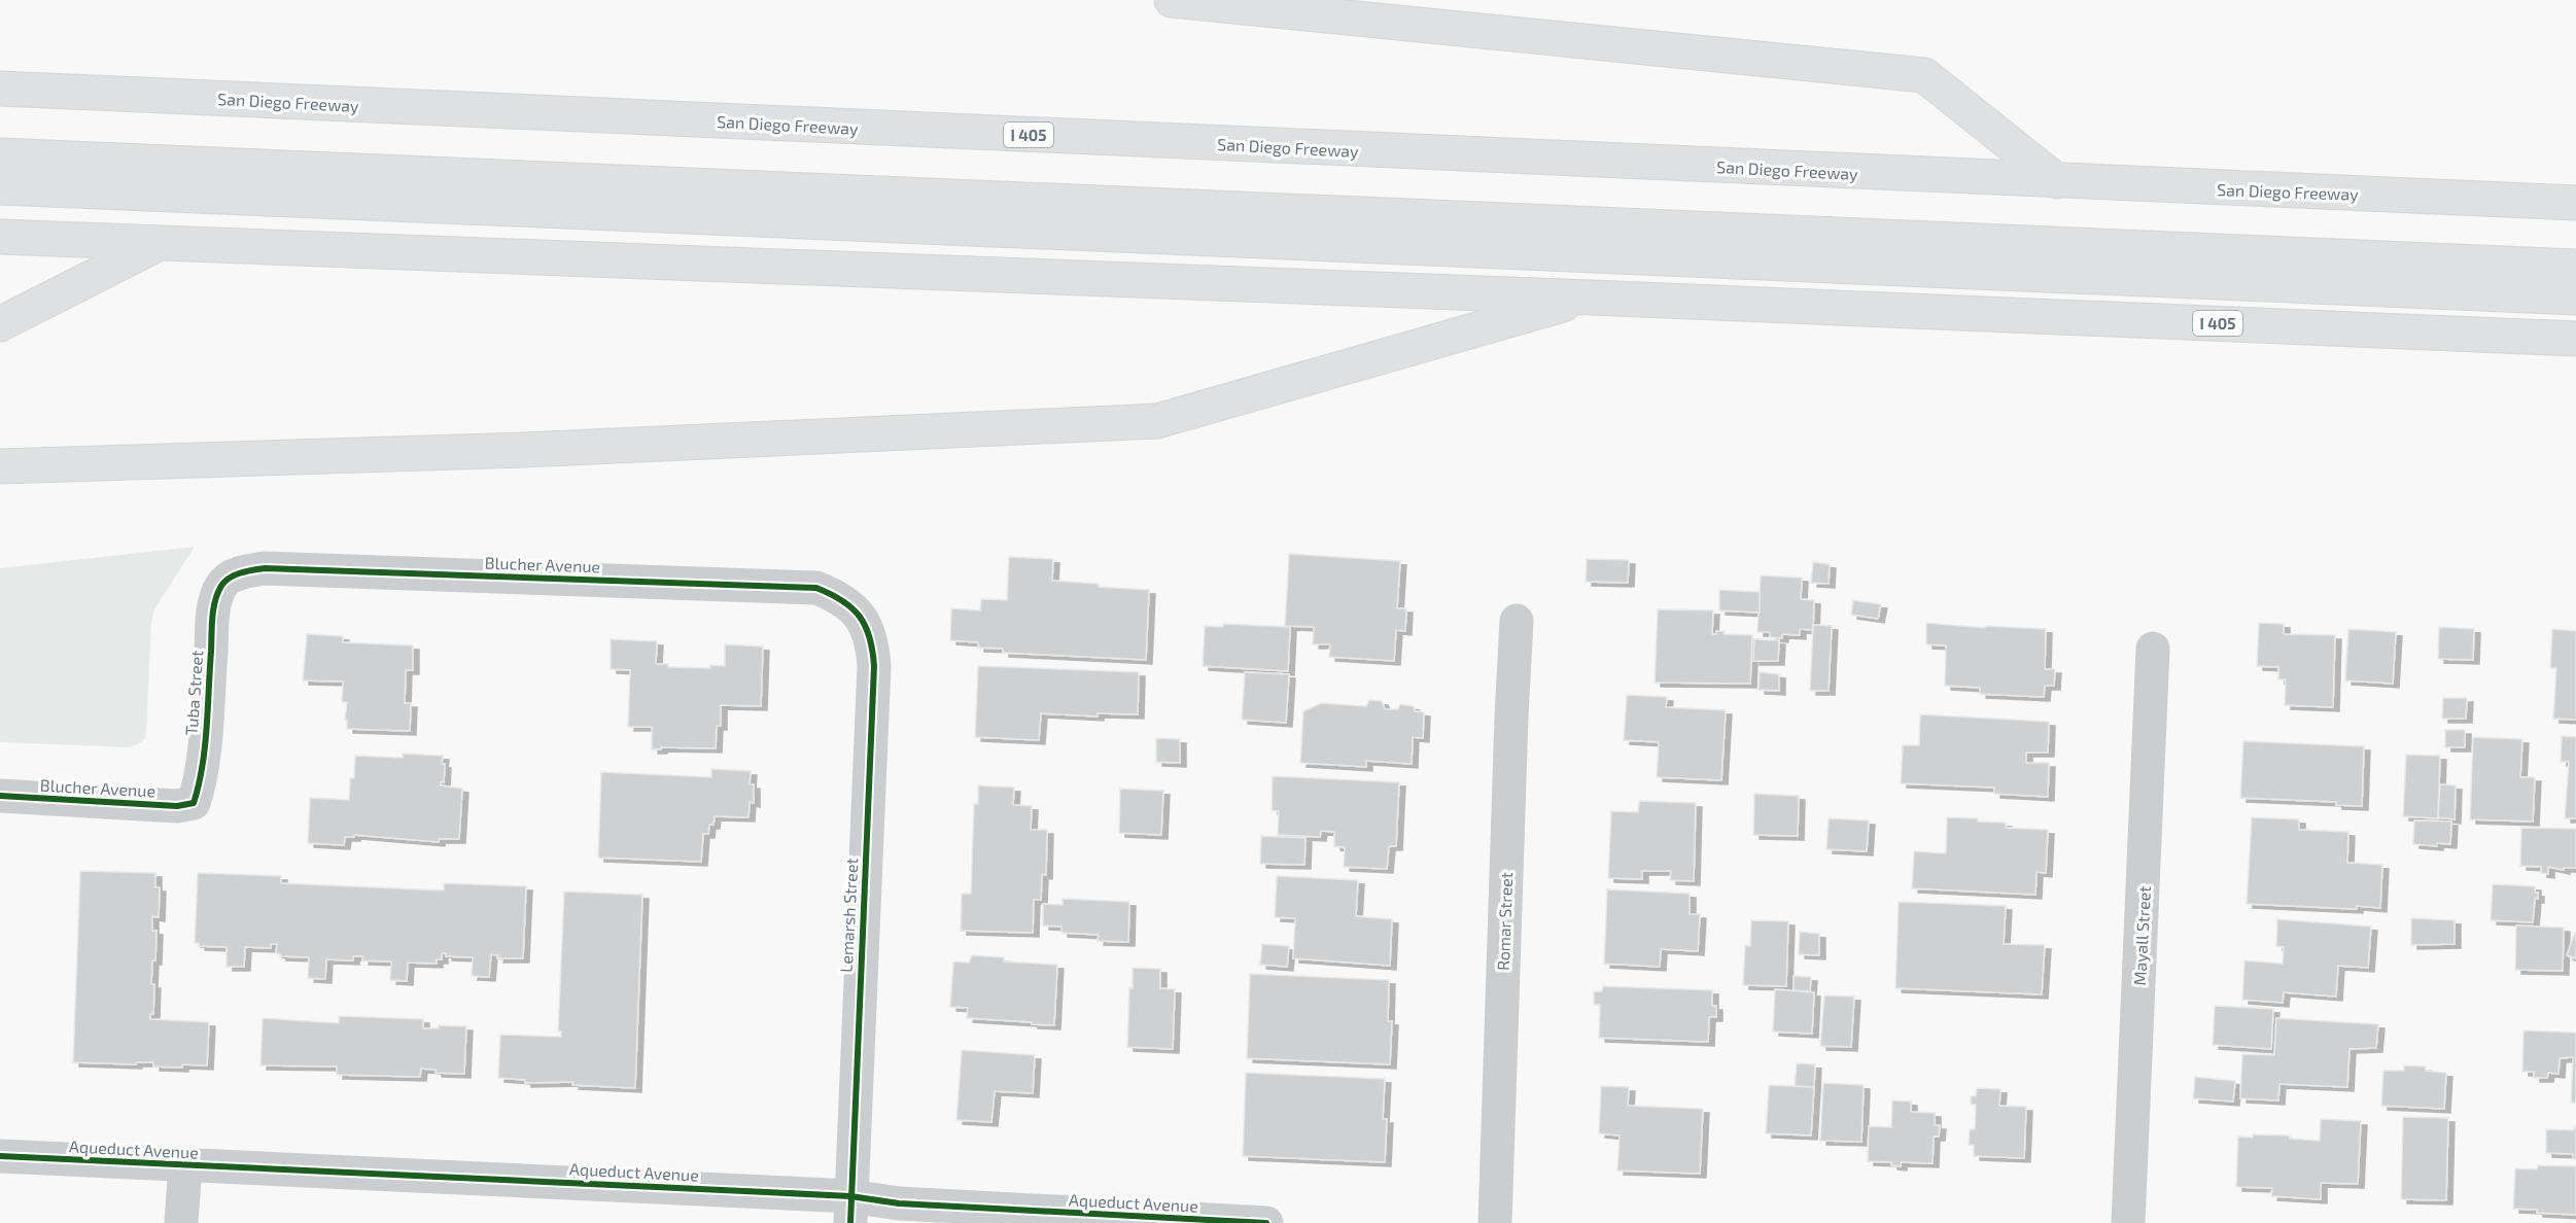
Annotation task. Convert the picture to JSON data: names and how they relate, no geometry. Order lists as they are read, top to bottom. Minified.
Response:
{"streets":{"highway":["San Diego Freeway","I 405"],"street":["Blucher Avenue","Tuba Street","Lemarsh Street","Romar Street","Mayall Street","Aqueduct Avenue"]},"crossings":[["Blucher Avenue","Tuba Street"],["Blucher Avenue","Lemarsh Street"],["Lemarsh Street","Aqueduct Avenue"]]}
